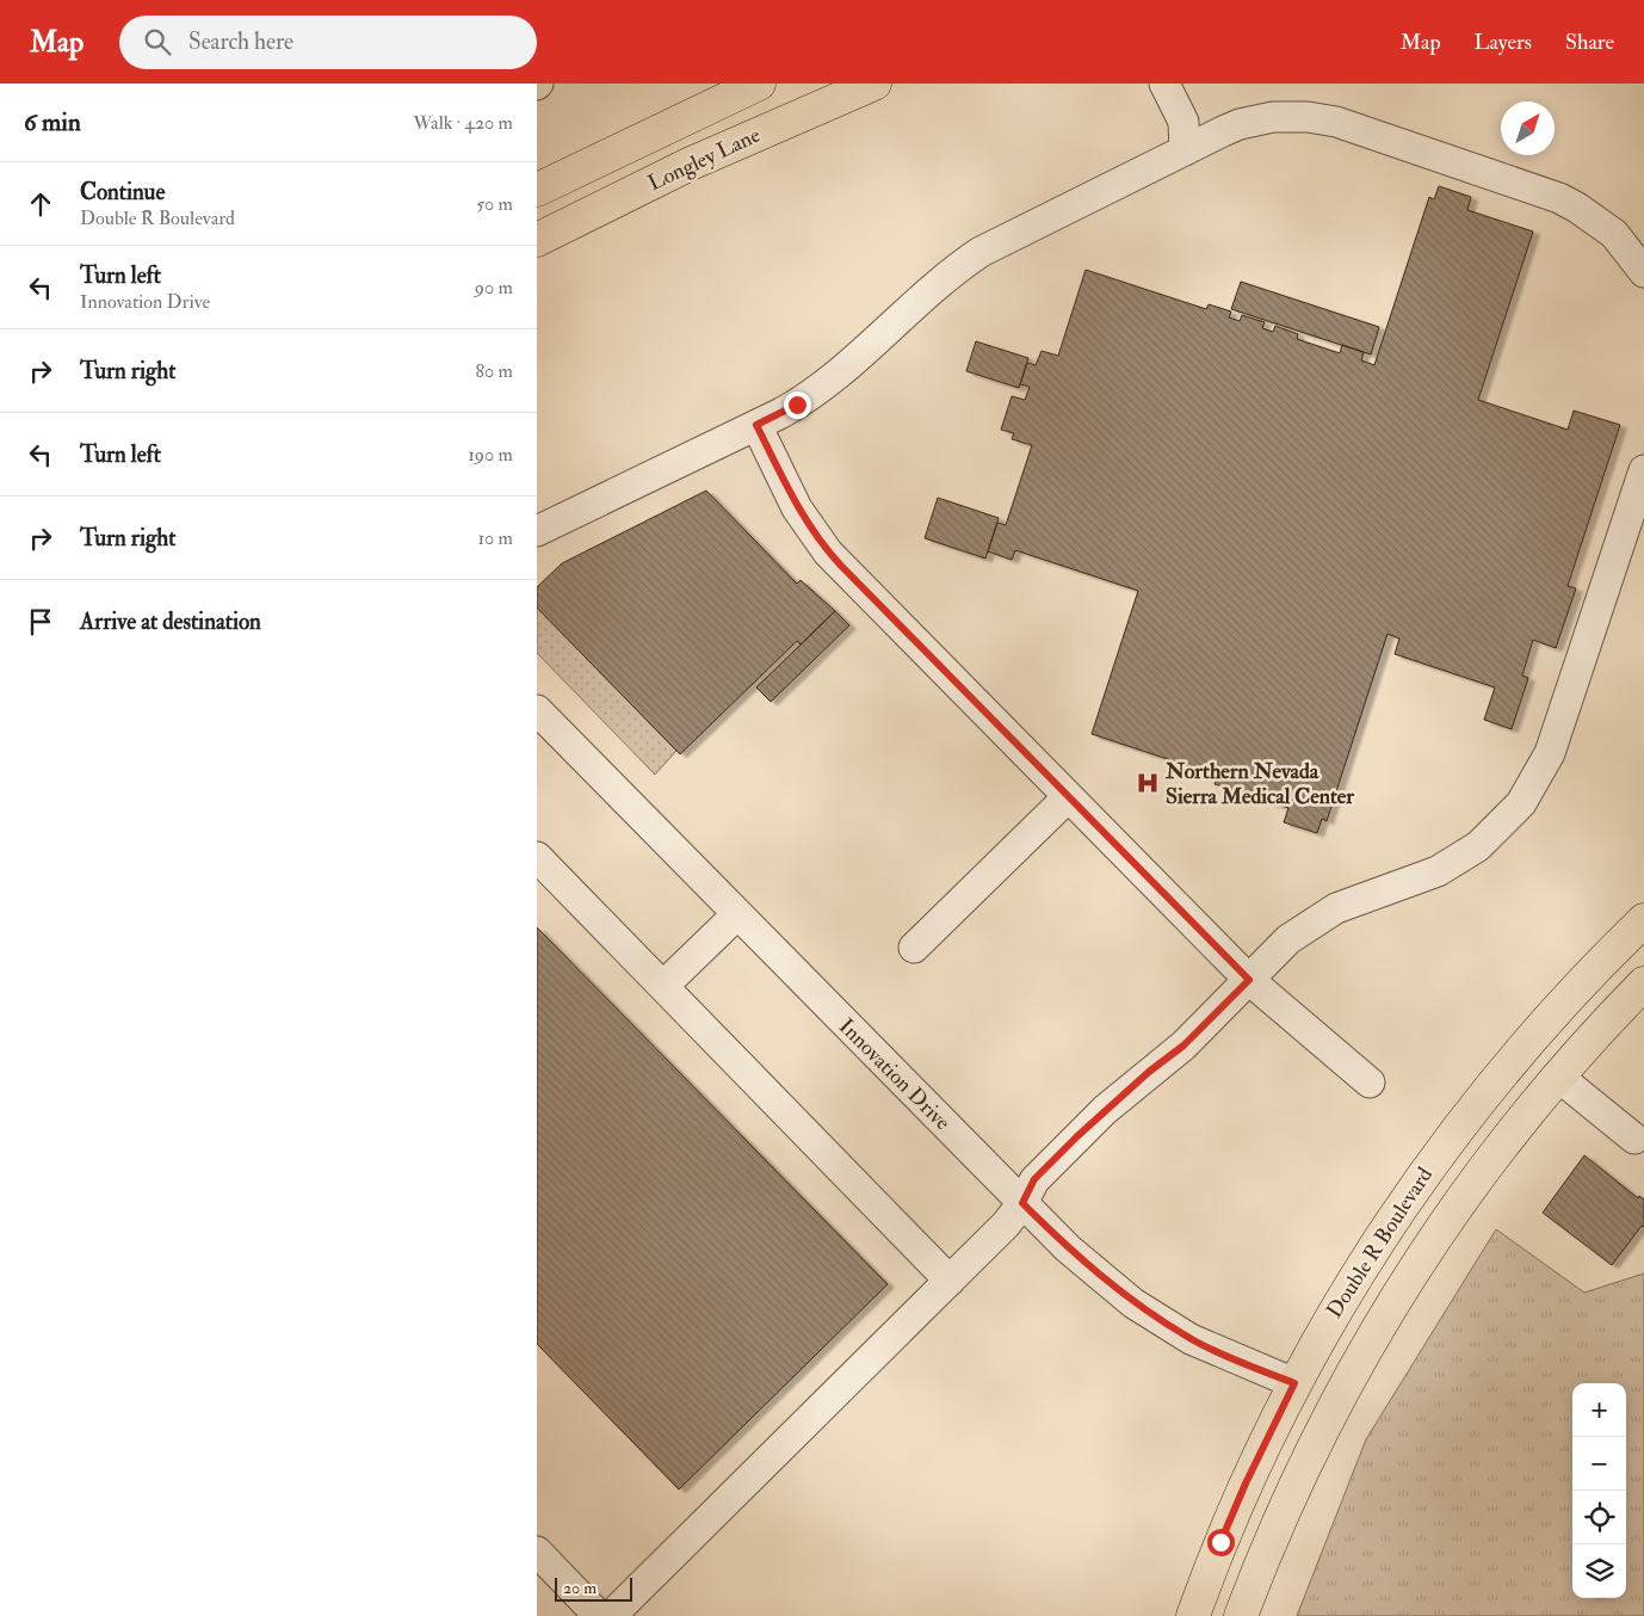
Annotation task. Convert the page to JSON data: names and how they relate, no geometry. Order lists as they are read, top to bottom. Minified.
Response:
{"streets":{"main road":["Longley Lane","Double R Boulevard"],"street":["Innovation Drive"]},"crossings":[["Innovation Drive","Double R Boulevard"]],"places":{"hospital":["Northern Nevada Sierra Medical Center"]},"scale_bar":"20 m","north":"top right","page":{"header":"Map","search":"Search here","nav":["Map","Layers","Share"],"heading":["6 min","Walk · 420 m"],"list":[["Continue","Double R Boulevard","50 m"],["Turn left","Innovation Drive","90 m"],["Turn right","80 m"],["Turn left","190 m"],["Turn right","10 m"],"Arrive at destination"],"map_buttons":["+","−"],"scale":"20 m"}}
